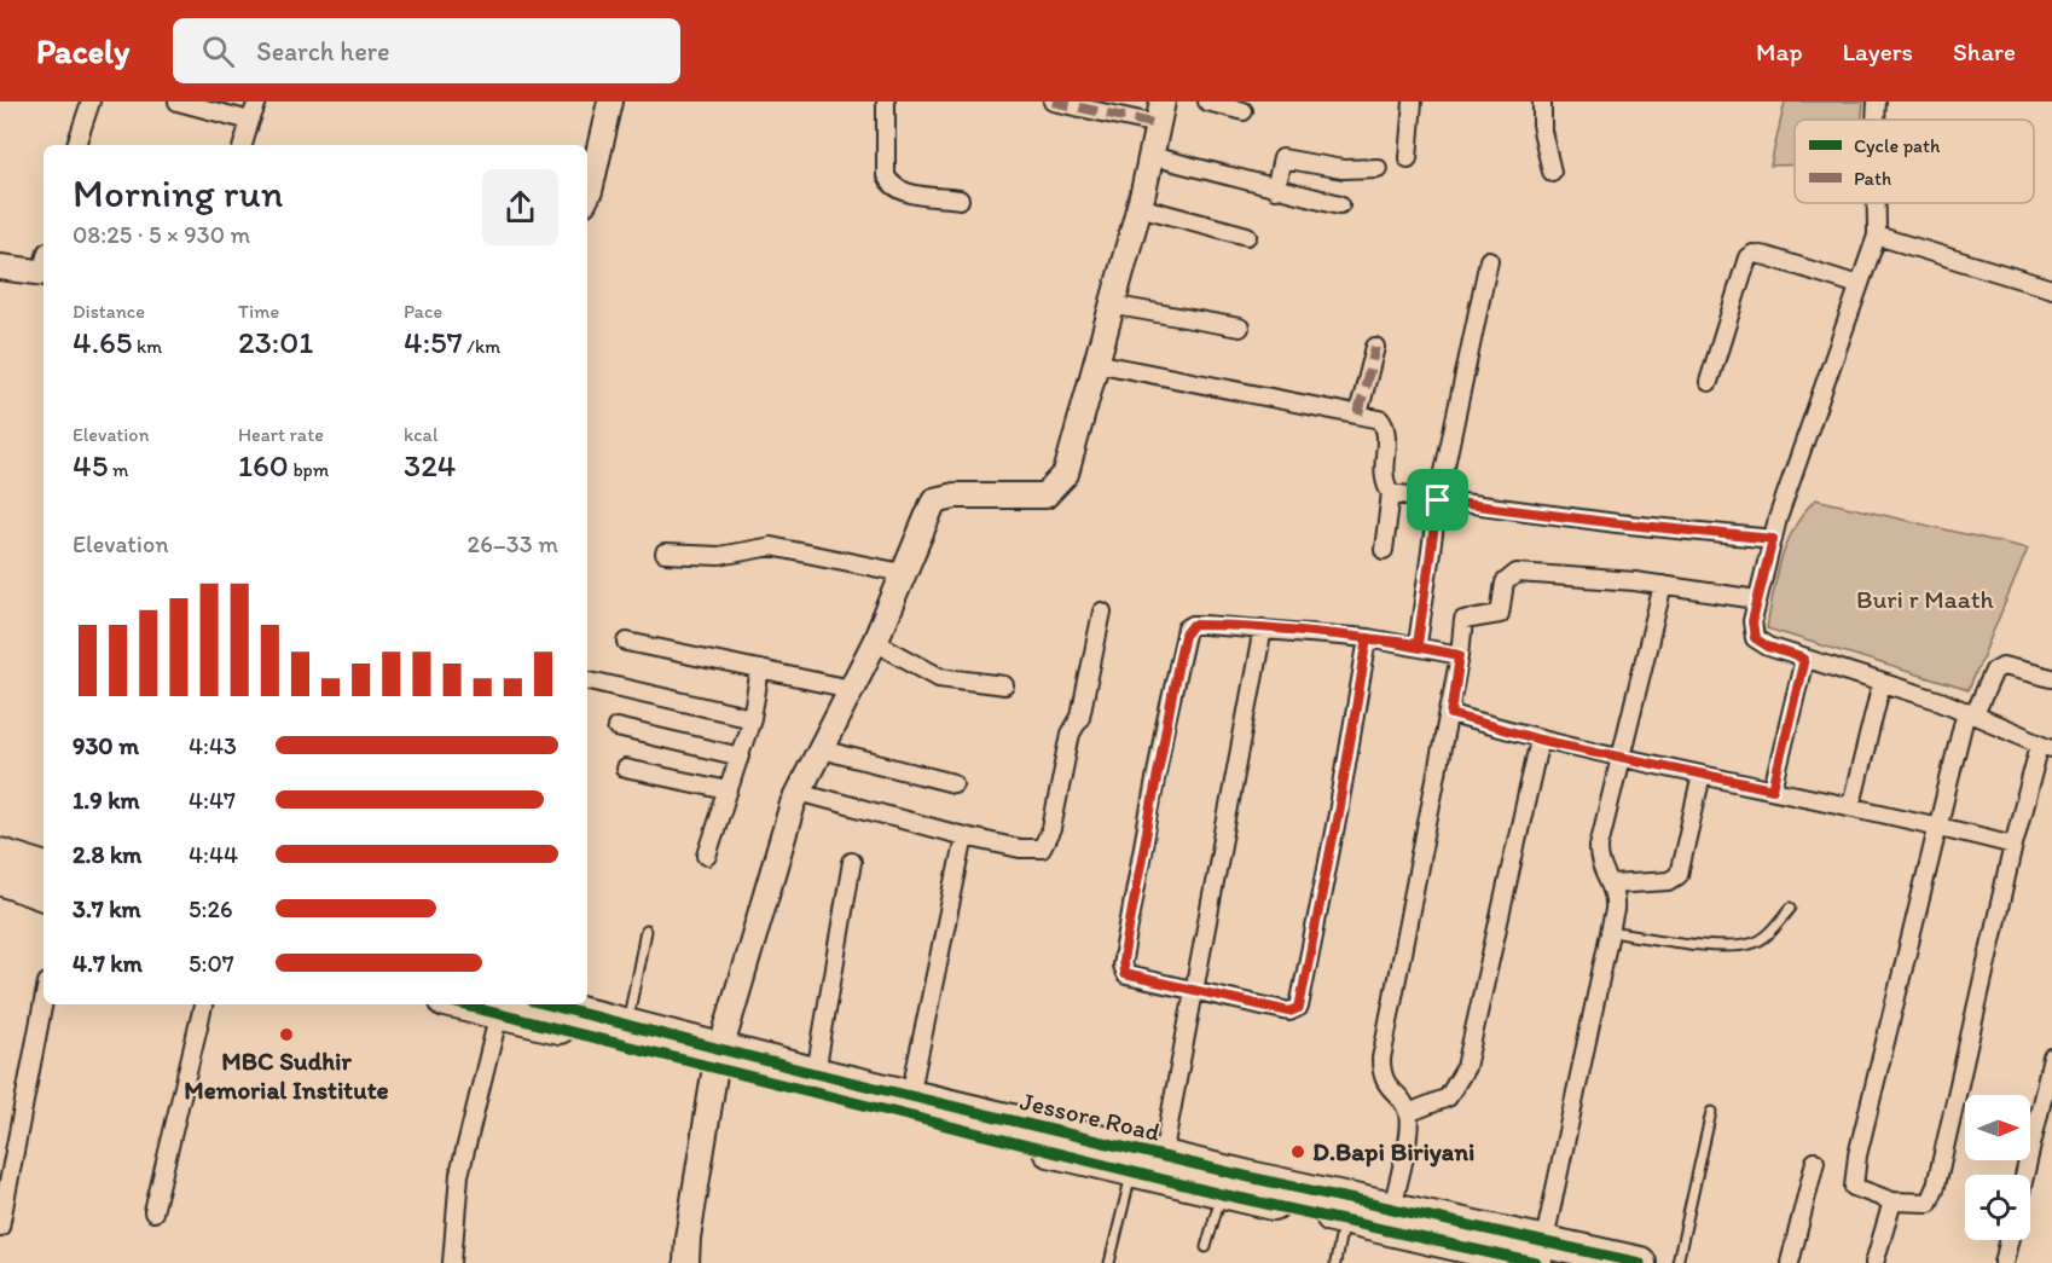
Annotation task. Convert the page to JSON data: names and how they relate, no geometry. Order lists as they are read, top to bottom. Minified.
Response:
{"streets":{"highway":["Jessore Road"]},"parks":["Buri r Maath"],"places":["MBC Sudhir Memorial Institute","D.Bapi Biriyani"],"legend":["Cycle path","Path"],"north":"right","page":{"header":"Pacely","search":"Search here","nav":["Map","Layers","Share"],"heading":["Morning run","08:25 · 5 × 930 m"],"stats":[["Distance","4.65 km"],["Time","23:01"],["Pace","4:57 /km"],["Elevation","45 m"],["Heart rate","160 bpm"],["kcal","324"]],"chart":["Elevation","26–33 m"],"list":[{"name":"930 m","note":"4:43"},{"name":"1.9 km","note":"4:47"},{"name":"2.8 km","note":"4:44"},{"name":"3.7 km","note":"5:26"},{"name":"4.7 km","note":"5:07"}]}}
